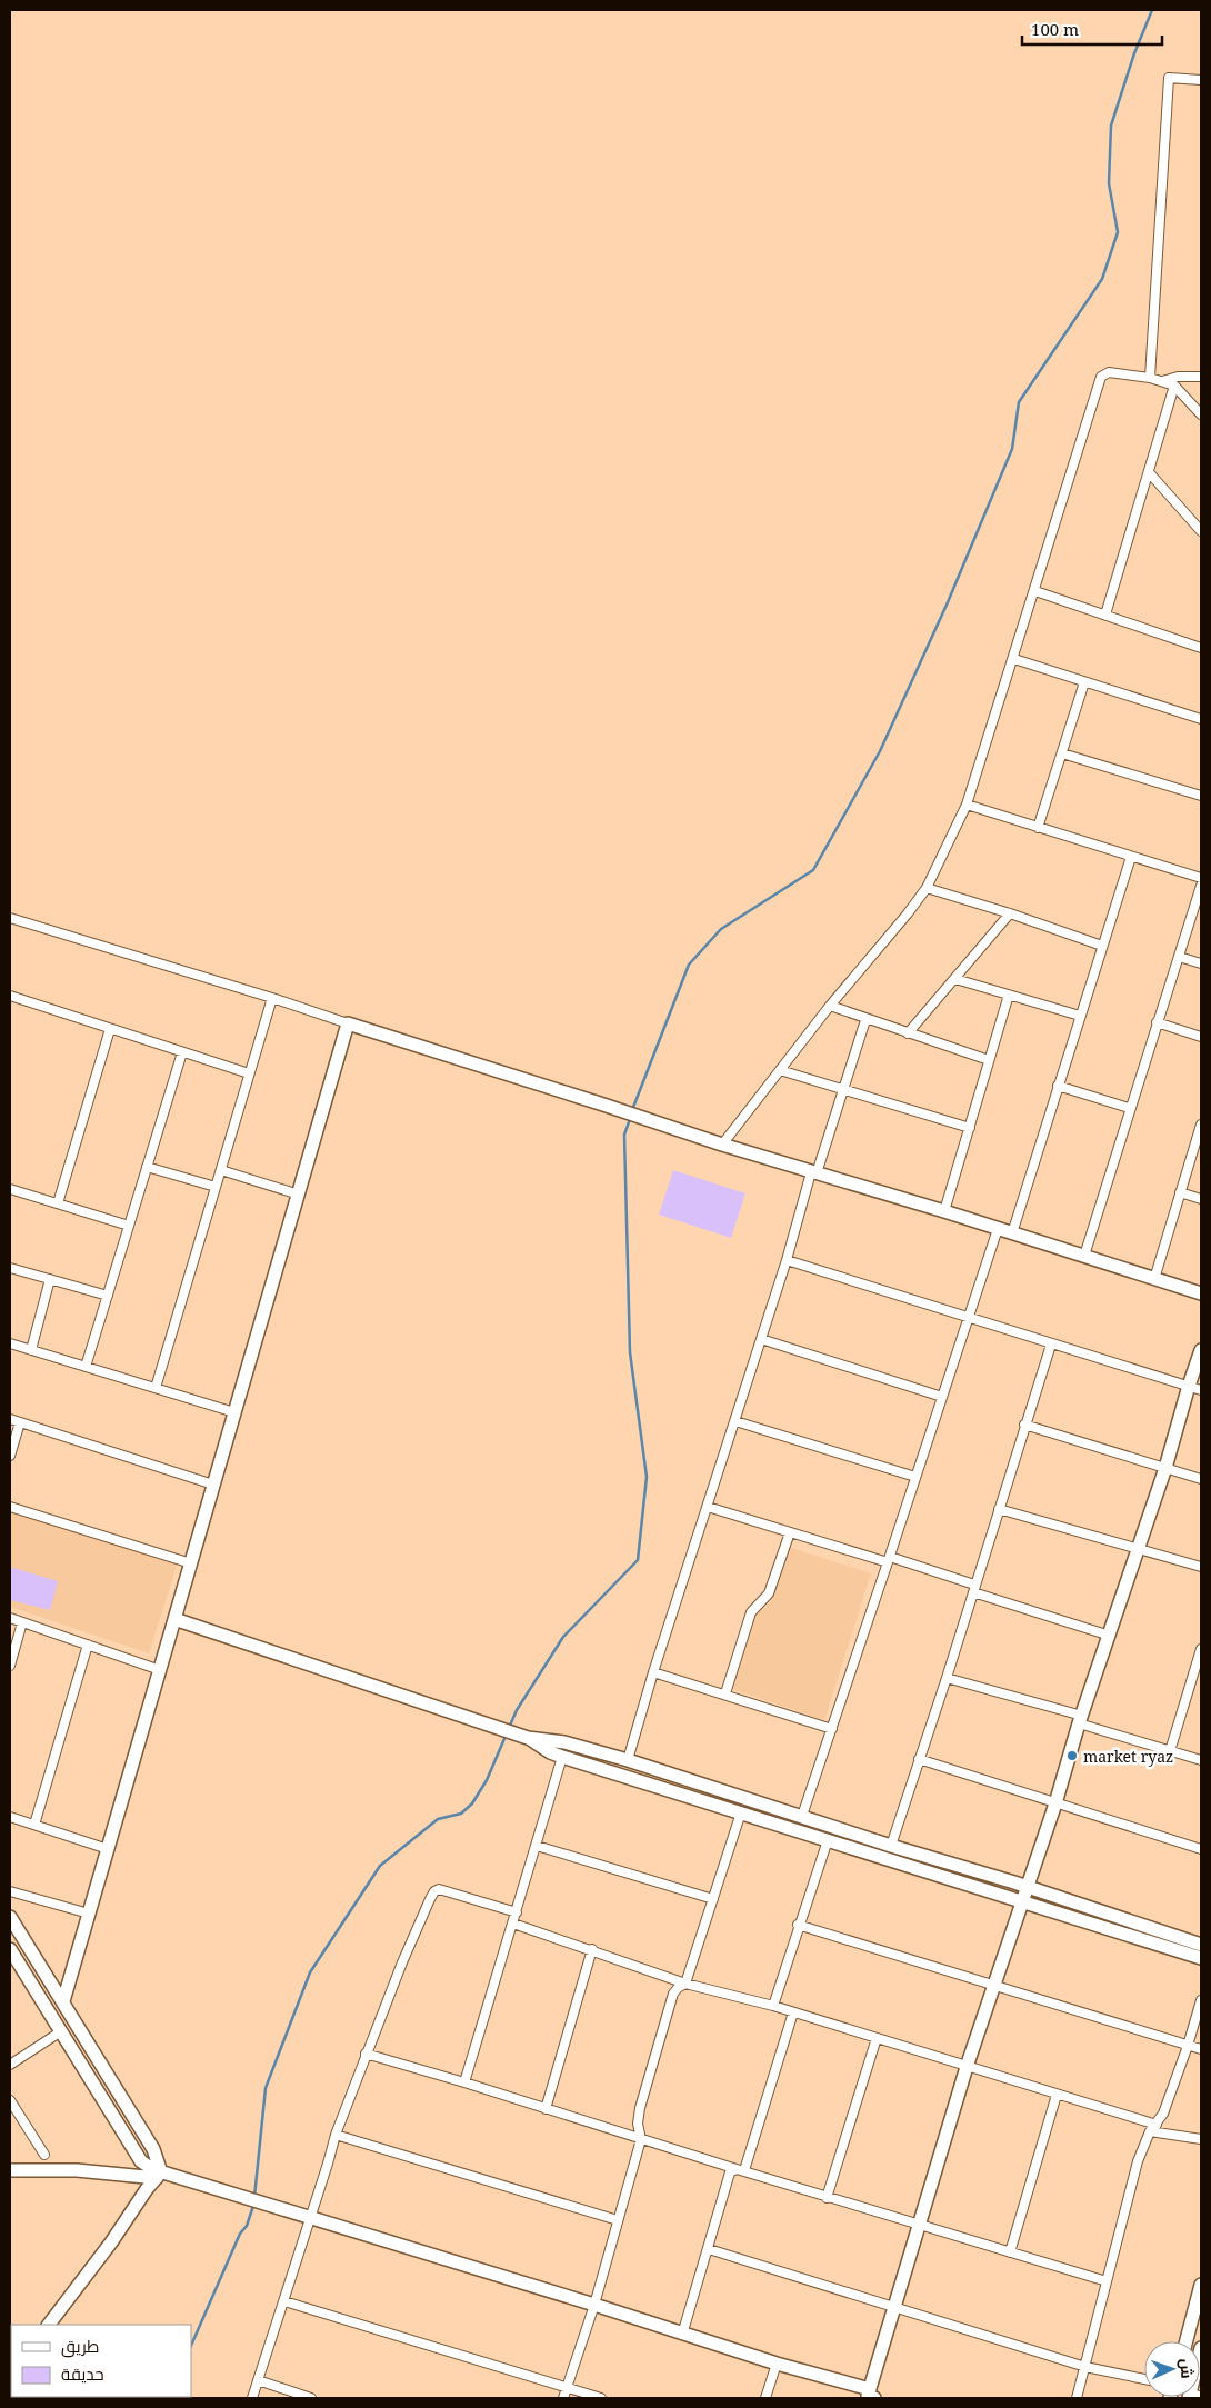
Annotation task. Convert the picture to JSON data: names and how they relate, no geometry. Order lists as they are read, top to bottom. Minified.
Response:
{"places":["market ryaz"],"legend":["طريق","حديقة"],"scale_bar":"100 m","north":"right"}
